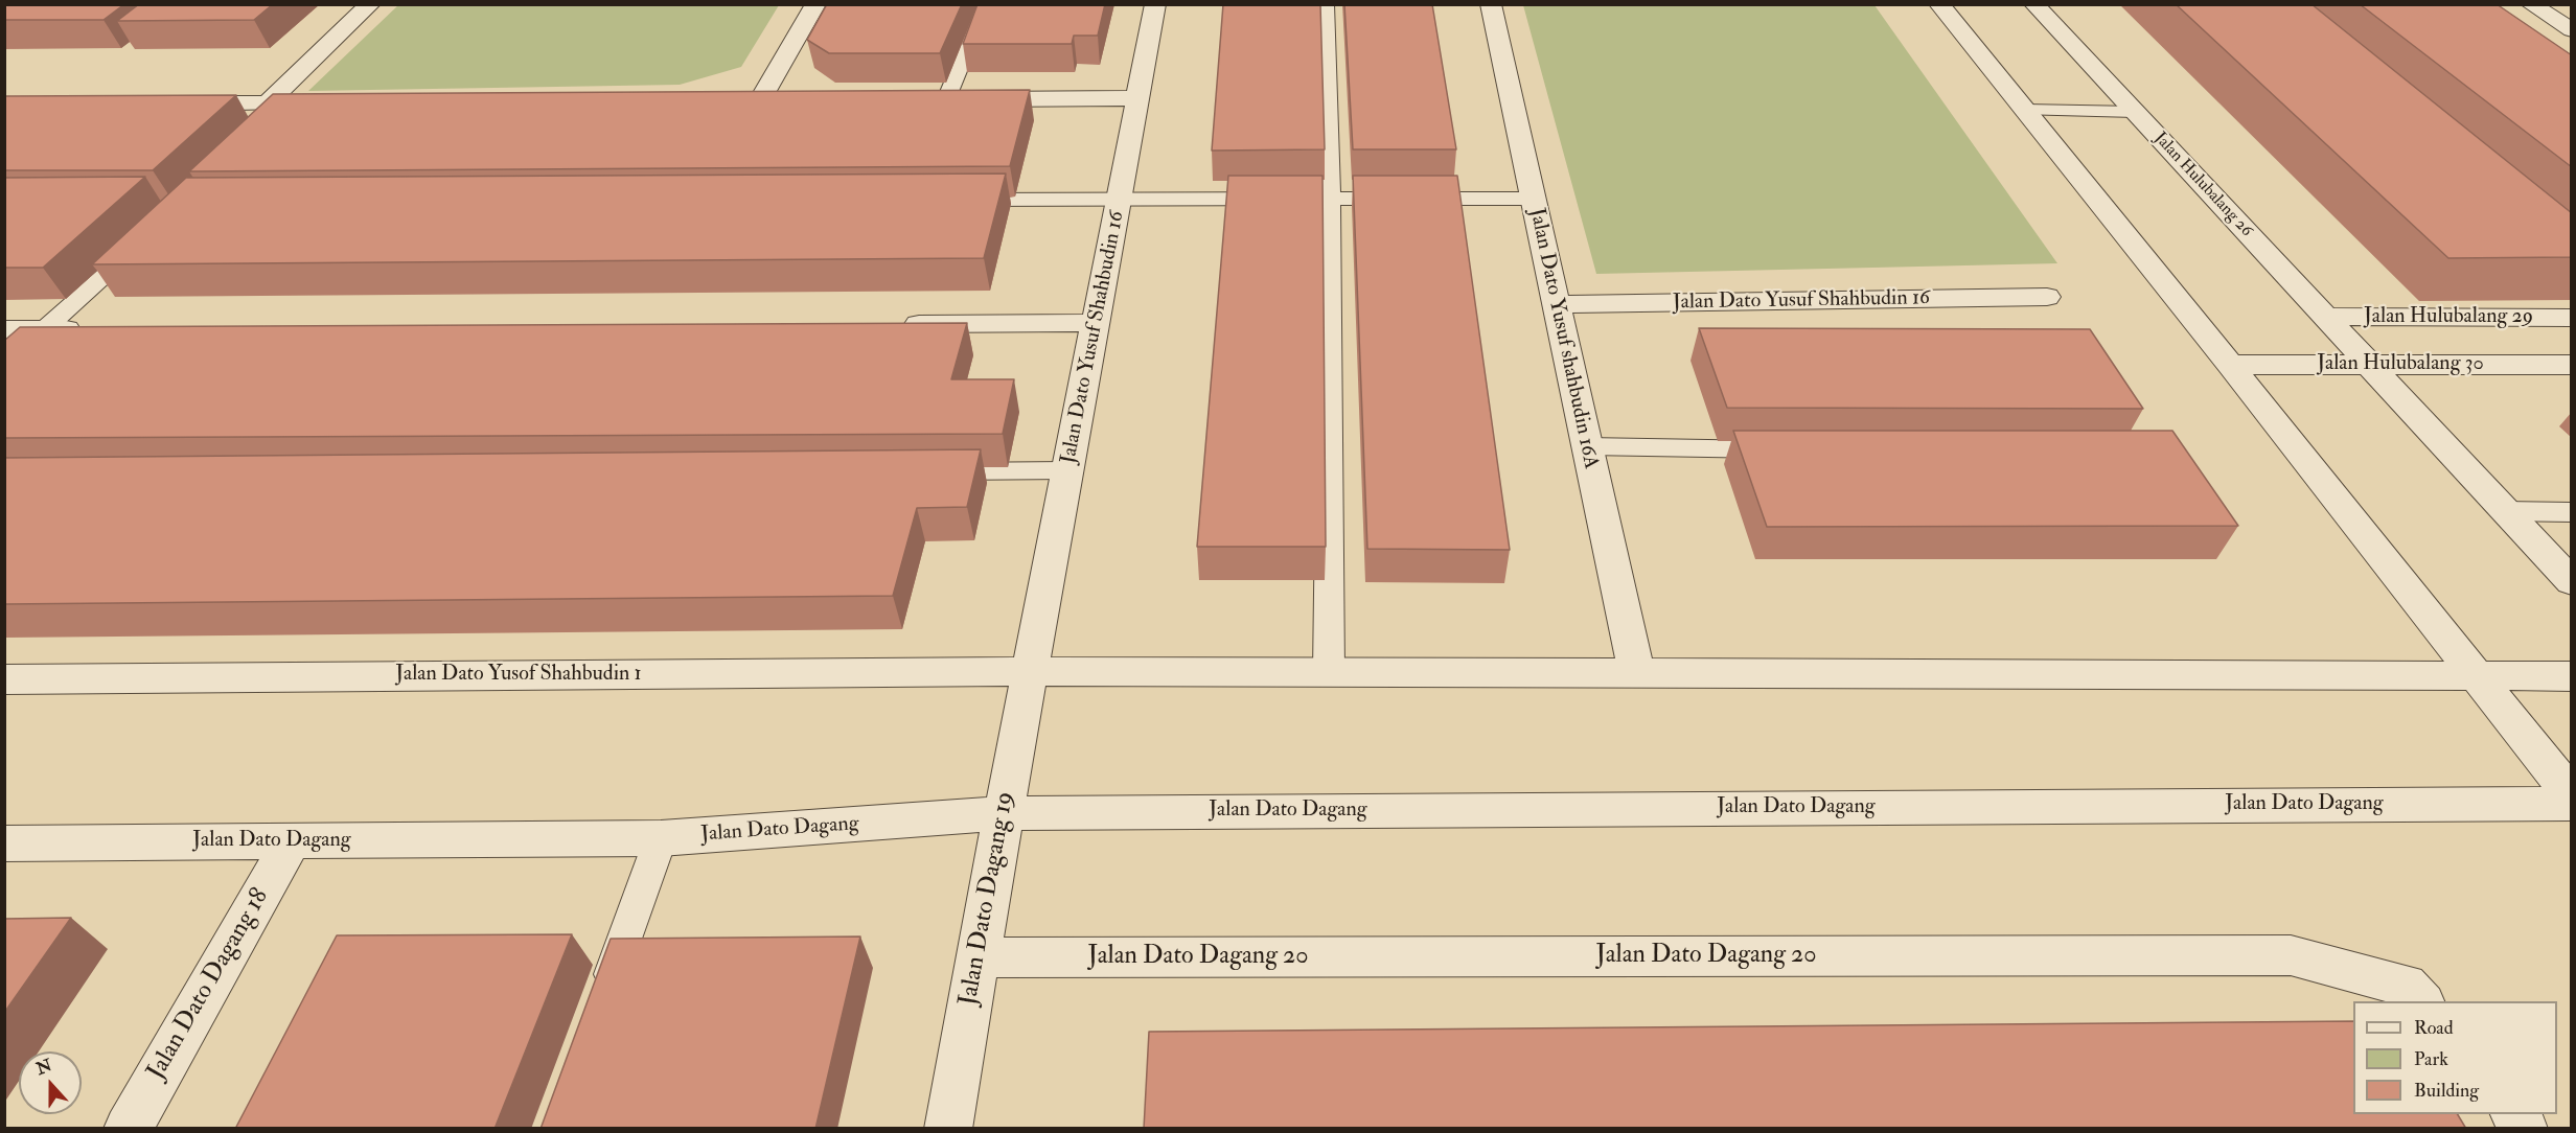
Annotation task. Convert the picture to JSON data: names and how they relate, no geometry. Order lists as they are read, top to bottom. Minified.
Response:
{"streets":{"street":["Jalan Hulubalang 26","Jalan Dato Yusuf Shahbudin 16","Jalan Hulubalang 29","Jalan Dato Yusuf shahbudin 16A","Jalan Hulubalang 30","Jalan Dato Yusof Shahbudin 1","Jalan Dato Dagang","Jalan Dato Dagang 19","Jalan Dato Dagang 20","Jalan Dato Dagang 18"]},"crossings":[["Jalan Hulubalang 26","Jalan Hulubalang 29"],["Jalan Hulubalang 26","Jalan Hulubalang 30"],["Jalan Dato Yusuf Shahbudin 16","Jalan Dato Yusuf shahbudin 16A"],["Jalan Dato Yusuf Shahbudin 16","Jalan Dato Yusof Shahbudin 1"],["Jalan Dato Yusuf Shahbudin 16","Jalan Dato Dagang 19"],["Jalan Dato Yusuf shahbudin 16A","Jalan Dato Yusof Shahbudin 1"],["Jalan Dato Yusof Shahbudin 1","Jalan Dato Dagang 19"],["Jalan Dato Dagang","Jalan Dato Dagang 19"],["Jalan Dato Dagang","Jalan Dato Dagang 18"],["Jalan Dato Dagang 19","Jalan Dato Dagang 20"]],"legend":["Road","Park","Building"],"north":"top"}
